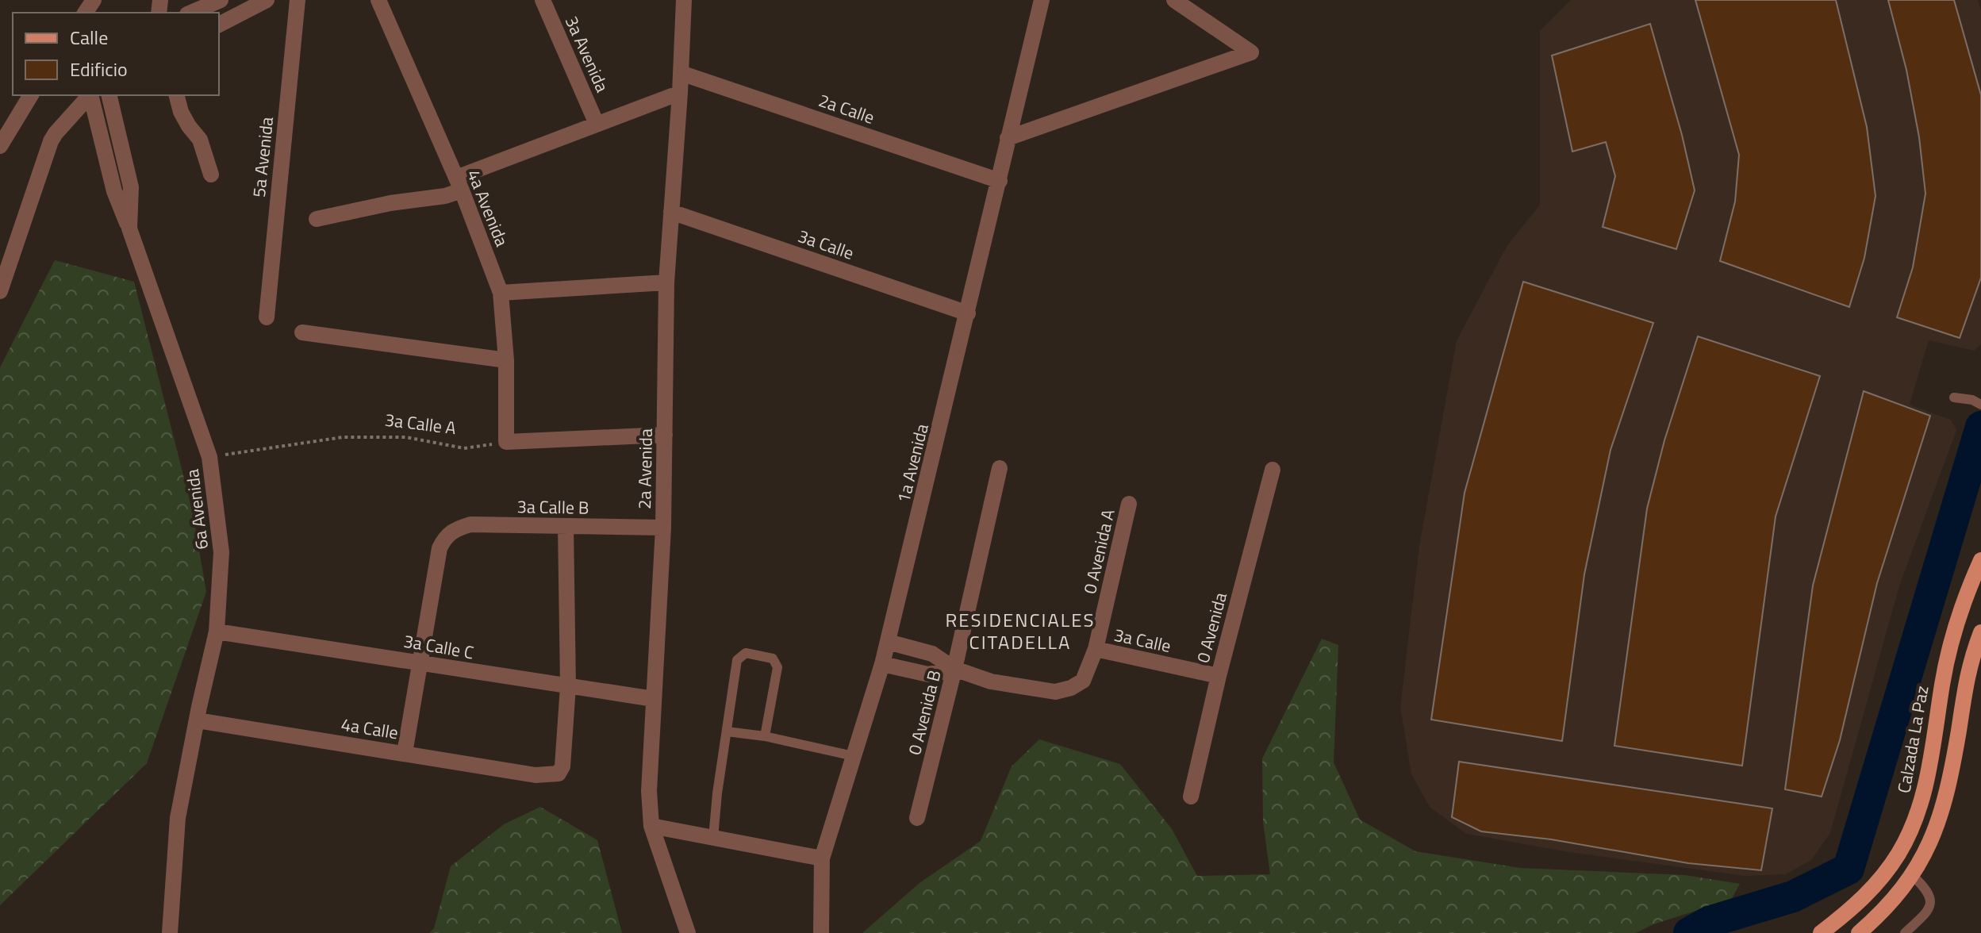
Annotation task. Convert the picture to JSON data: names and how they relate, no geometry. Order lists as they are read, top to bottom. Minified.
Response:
{"streets":{"main road":["Calzada La Paz"],"street":["3a Avenida","2a Calle","5a Avenida","4a Avenida","3a Calle","1a Avenida","2a Avenida","3a Calle B","6a Avenida","0 Avenida A","0 Avenida","3a Calle C","0 Avenida B","4a Calle"],"path":["3a Calle A"]},"crossings":[["2a Calle","1a Avenida"],["2a Calle","2a Avenida"],["4a Avenida","3a Calle A"],["3a Calle","1a Avenida"],["3a Calle","2a Avenida"],["3a Calle","0 Avenida A"],["3a Calle","0 Avenida"],["3a Calle A","6a Avenida"],["2a Avenida","3a Calle B"],["2a Avenida","3a Calle C"],["3a Calle B","3a Calle C"],["6a Avenida","3a Calle C"],["6a Avenida","4a Calle"],["0 Avenida A","0 Avenida B"],["3a Calle C","4a Calle"]],"districts":["RESIDENCIALES CITADELLA"],"legend":["Calle","Edificio"]}
